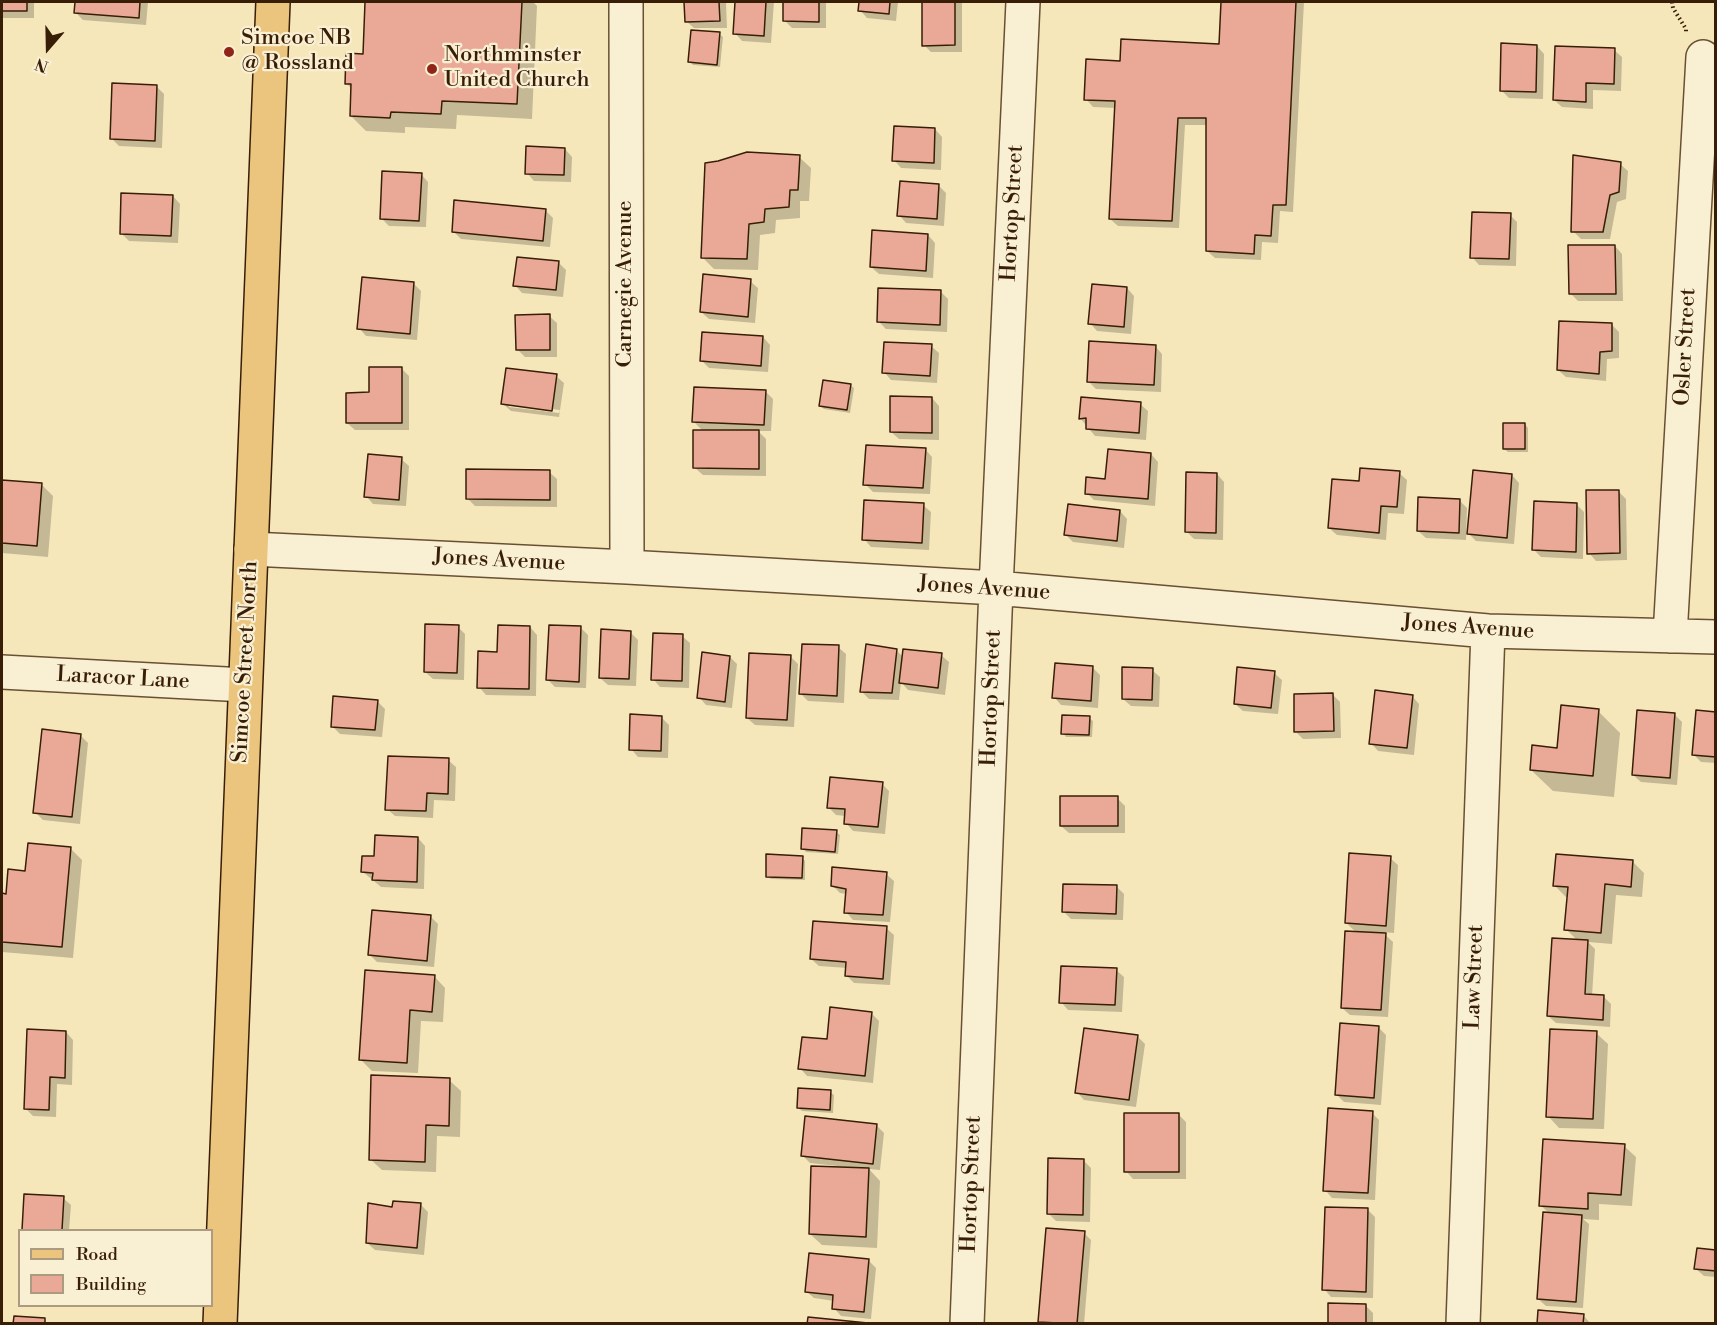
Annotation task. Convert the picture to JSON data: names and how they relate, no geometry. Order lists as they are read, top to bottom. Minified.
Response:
{"streets":{"main road":["Simcoe Street North"],"street":["Hortop Street","Carnegie Avenue","Osler Street","Jones Avenue","Laracor Lane","Law Street"]},"crossings":[["Hortop Street","Jones Avenue"],["Carnegie Avenue","Jones Avenue"],["Osler Street","Jones Avenue"],["Jones Avenue","Simcoe Street North"],["Jones Avenue","Law Street"],["Simcoe Street North","Laracor Lane"]],"places":["Simcoe NB @ Rossland","Northminster United Church"],"legend":["Road","Building"],"north":"bottom"}
